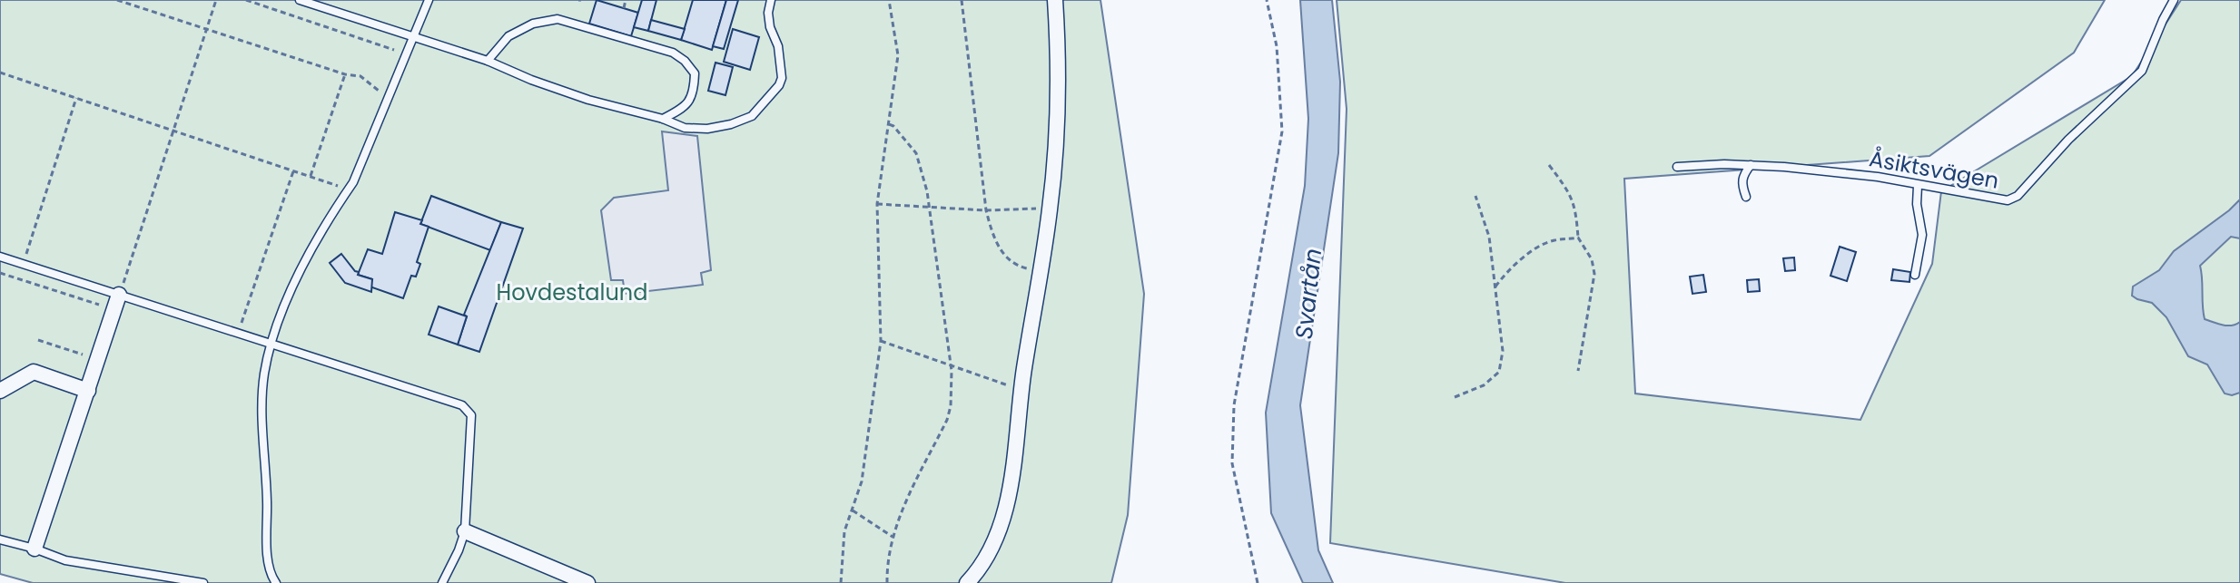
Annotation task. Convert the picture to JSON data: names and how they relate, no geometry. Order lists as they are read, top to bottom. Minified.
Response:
{"streets":{"lane":["Åsiktsvägen"]},"water":["Svartån"],"parks":["Hovdestalund"]}
